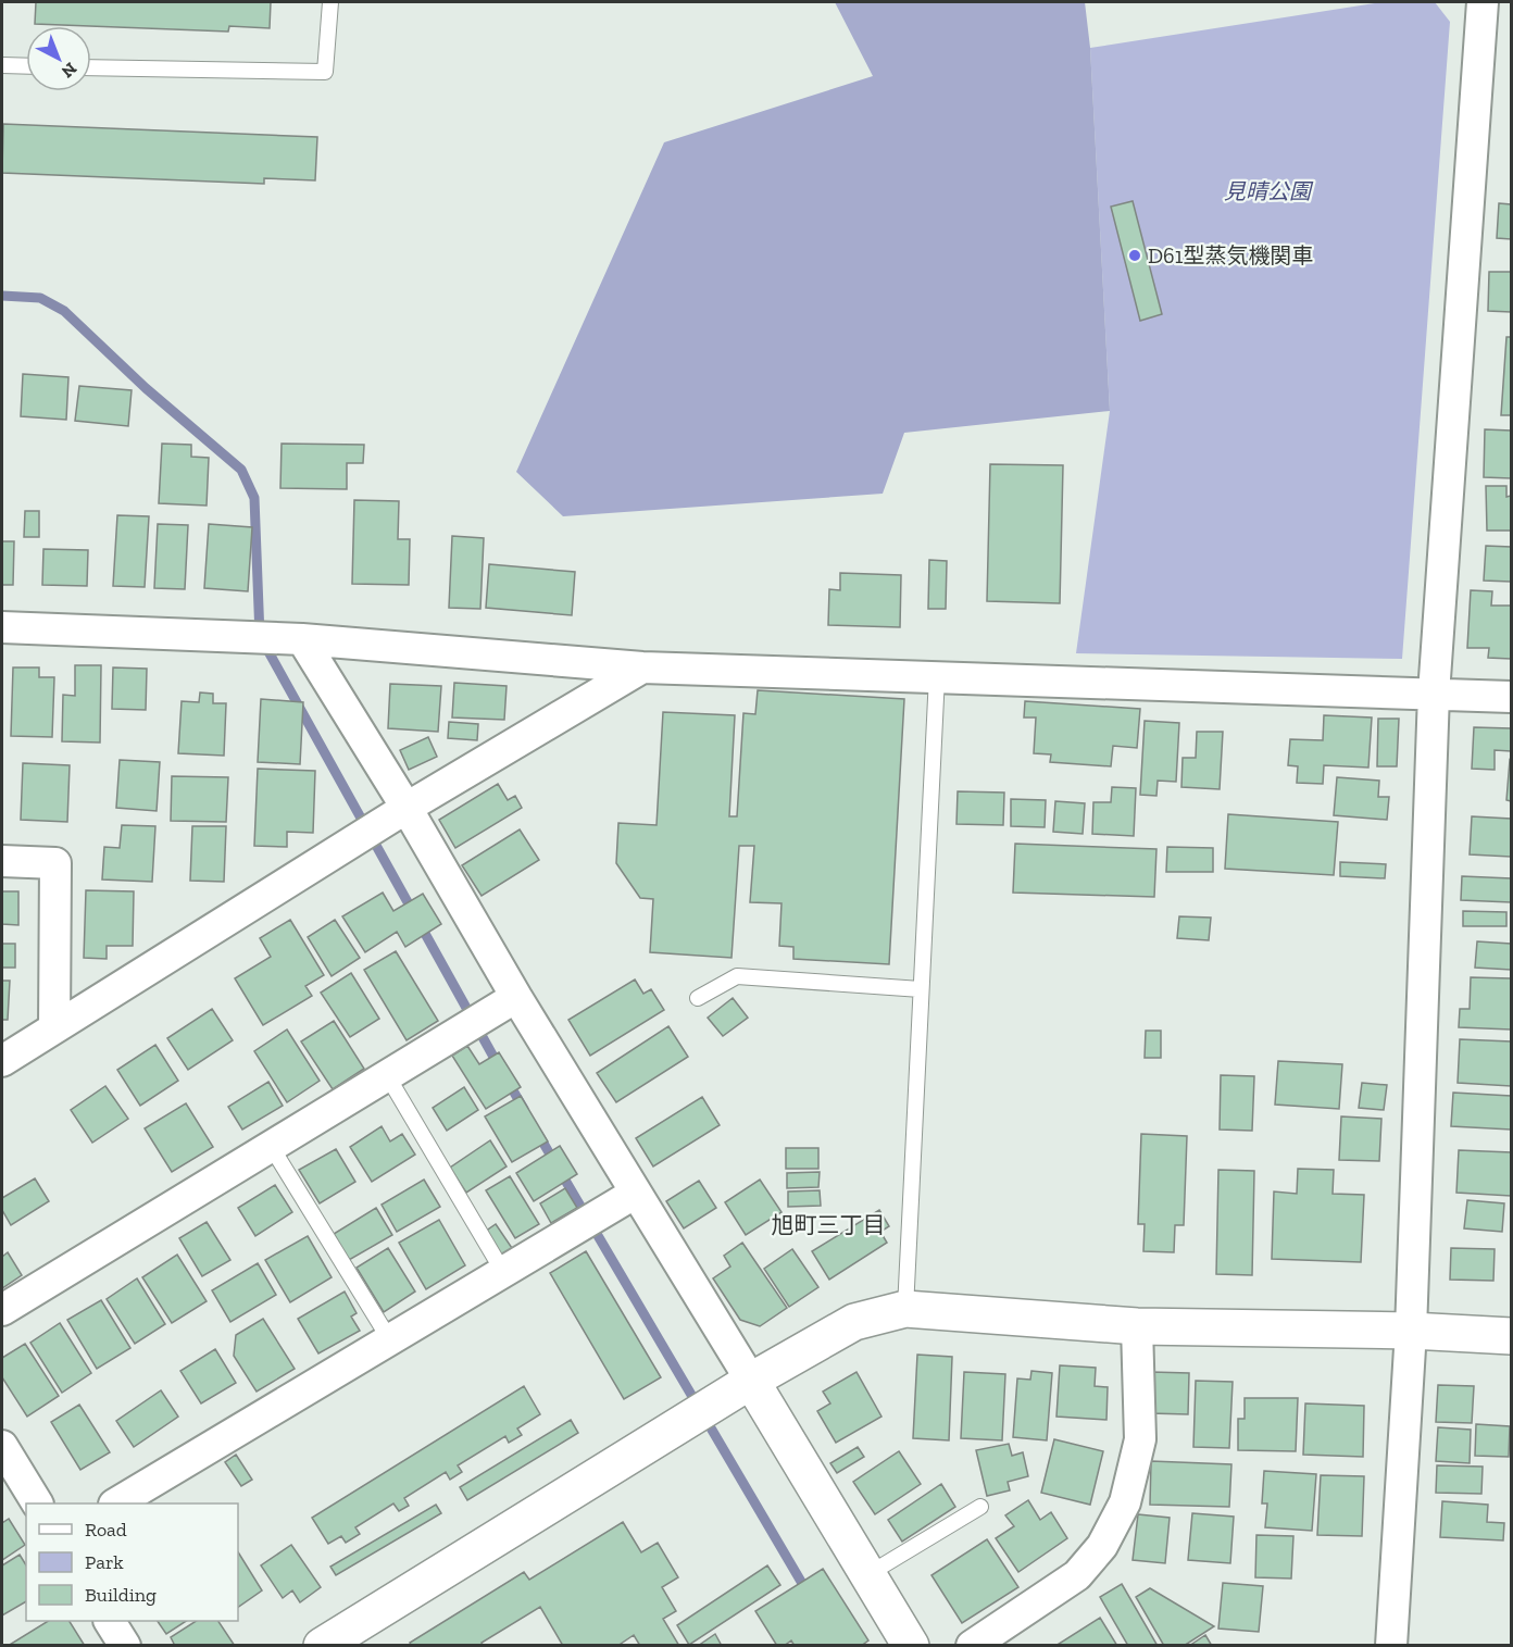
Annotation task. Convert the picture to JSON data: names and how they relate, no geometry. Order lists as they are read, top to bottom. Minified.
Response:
{"districts":["旭町三丁目"],"parks":["見晴公園"],"places":["D61型蒸気機関車"],"legend":["Road","Park","Building"],"north":"bottom right"}
